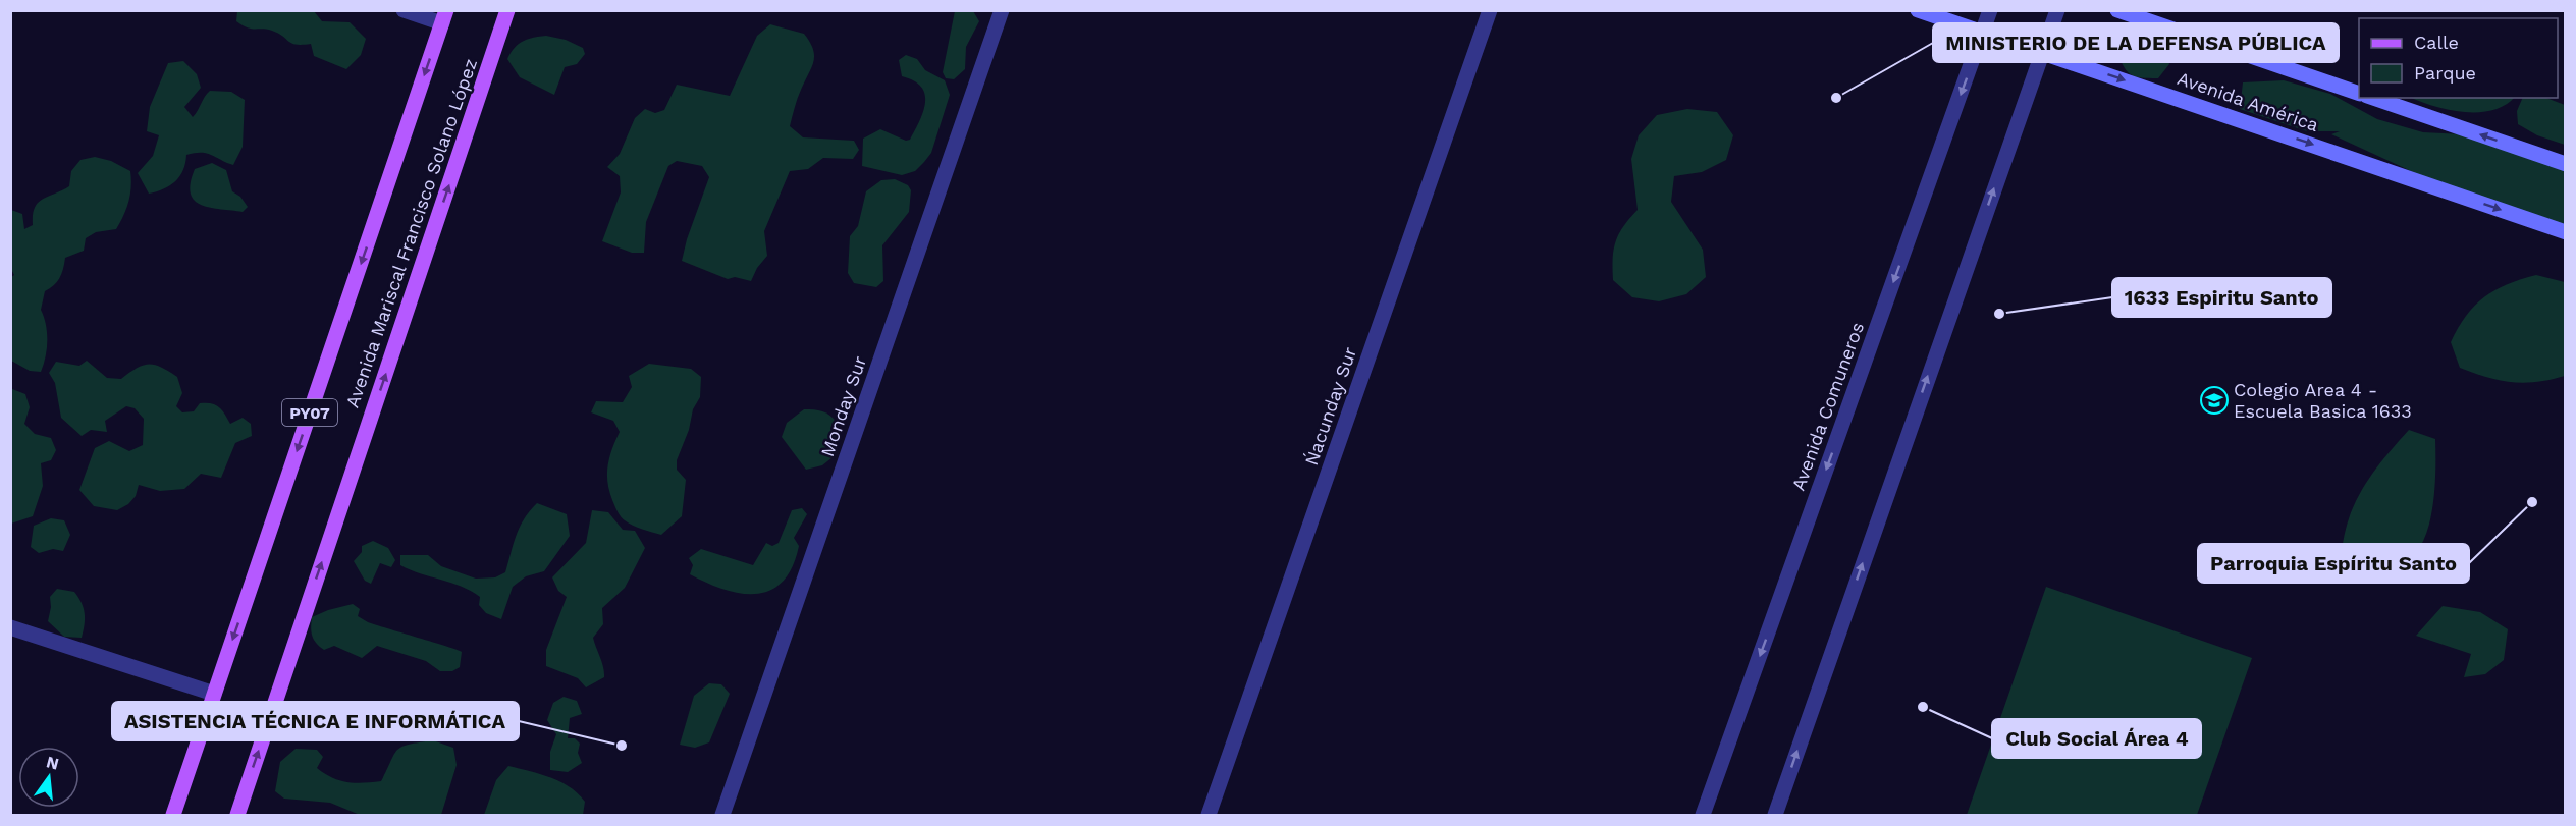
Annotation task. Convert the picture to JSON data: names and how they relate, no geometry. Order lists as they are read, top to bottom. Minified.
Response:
{"streets":{"main road":["Avenida América","Avenida Mariscal Francisco Solano López","PY07"],"street":["Monday Sur","Ńacunday Sur","Avenida Comuneros"]},"crossings":[["Avenida América","Avenida Comuneros"]],"places":{"other":["MINISTERIO DE LA DEFENSA PÚBLICA","1633 Espiritu Santo","Parroquia Espíritu Santo","Club Social Área 4","ASISTENCIA TÉCNICA E INFORMÁTICA"],"school or university":["Colegio Area 4 - Escuela Basica 1633"]},"legend":["Calle","Parque"],"north":"top"}
